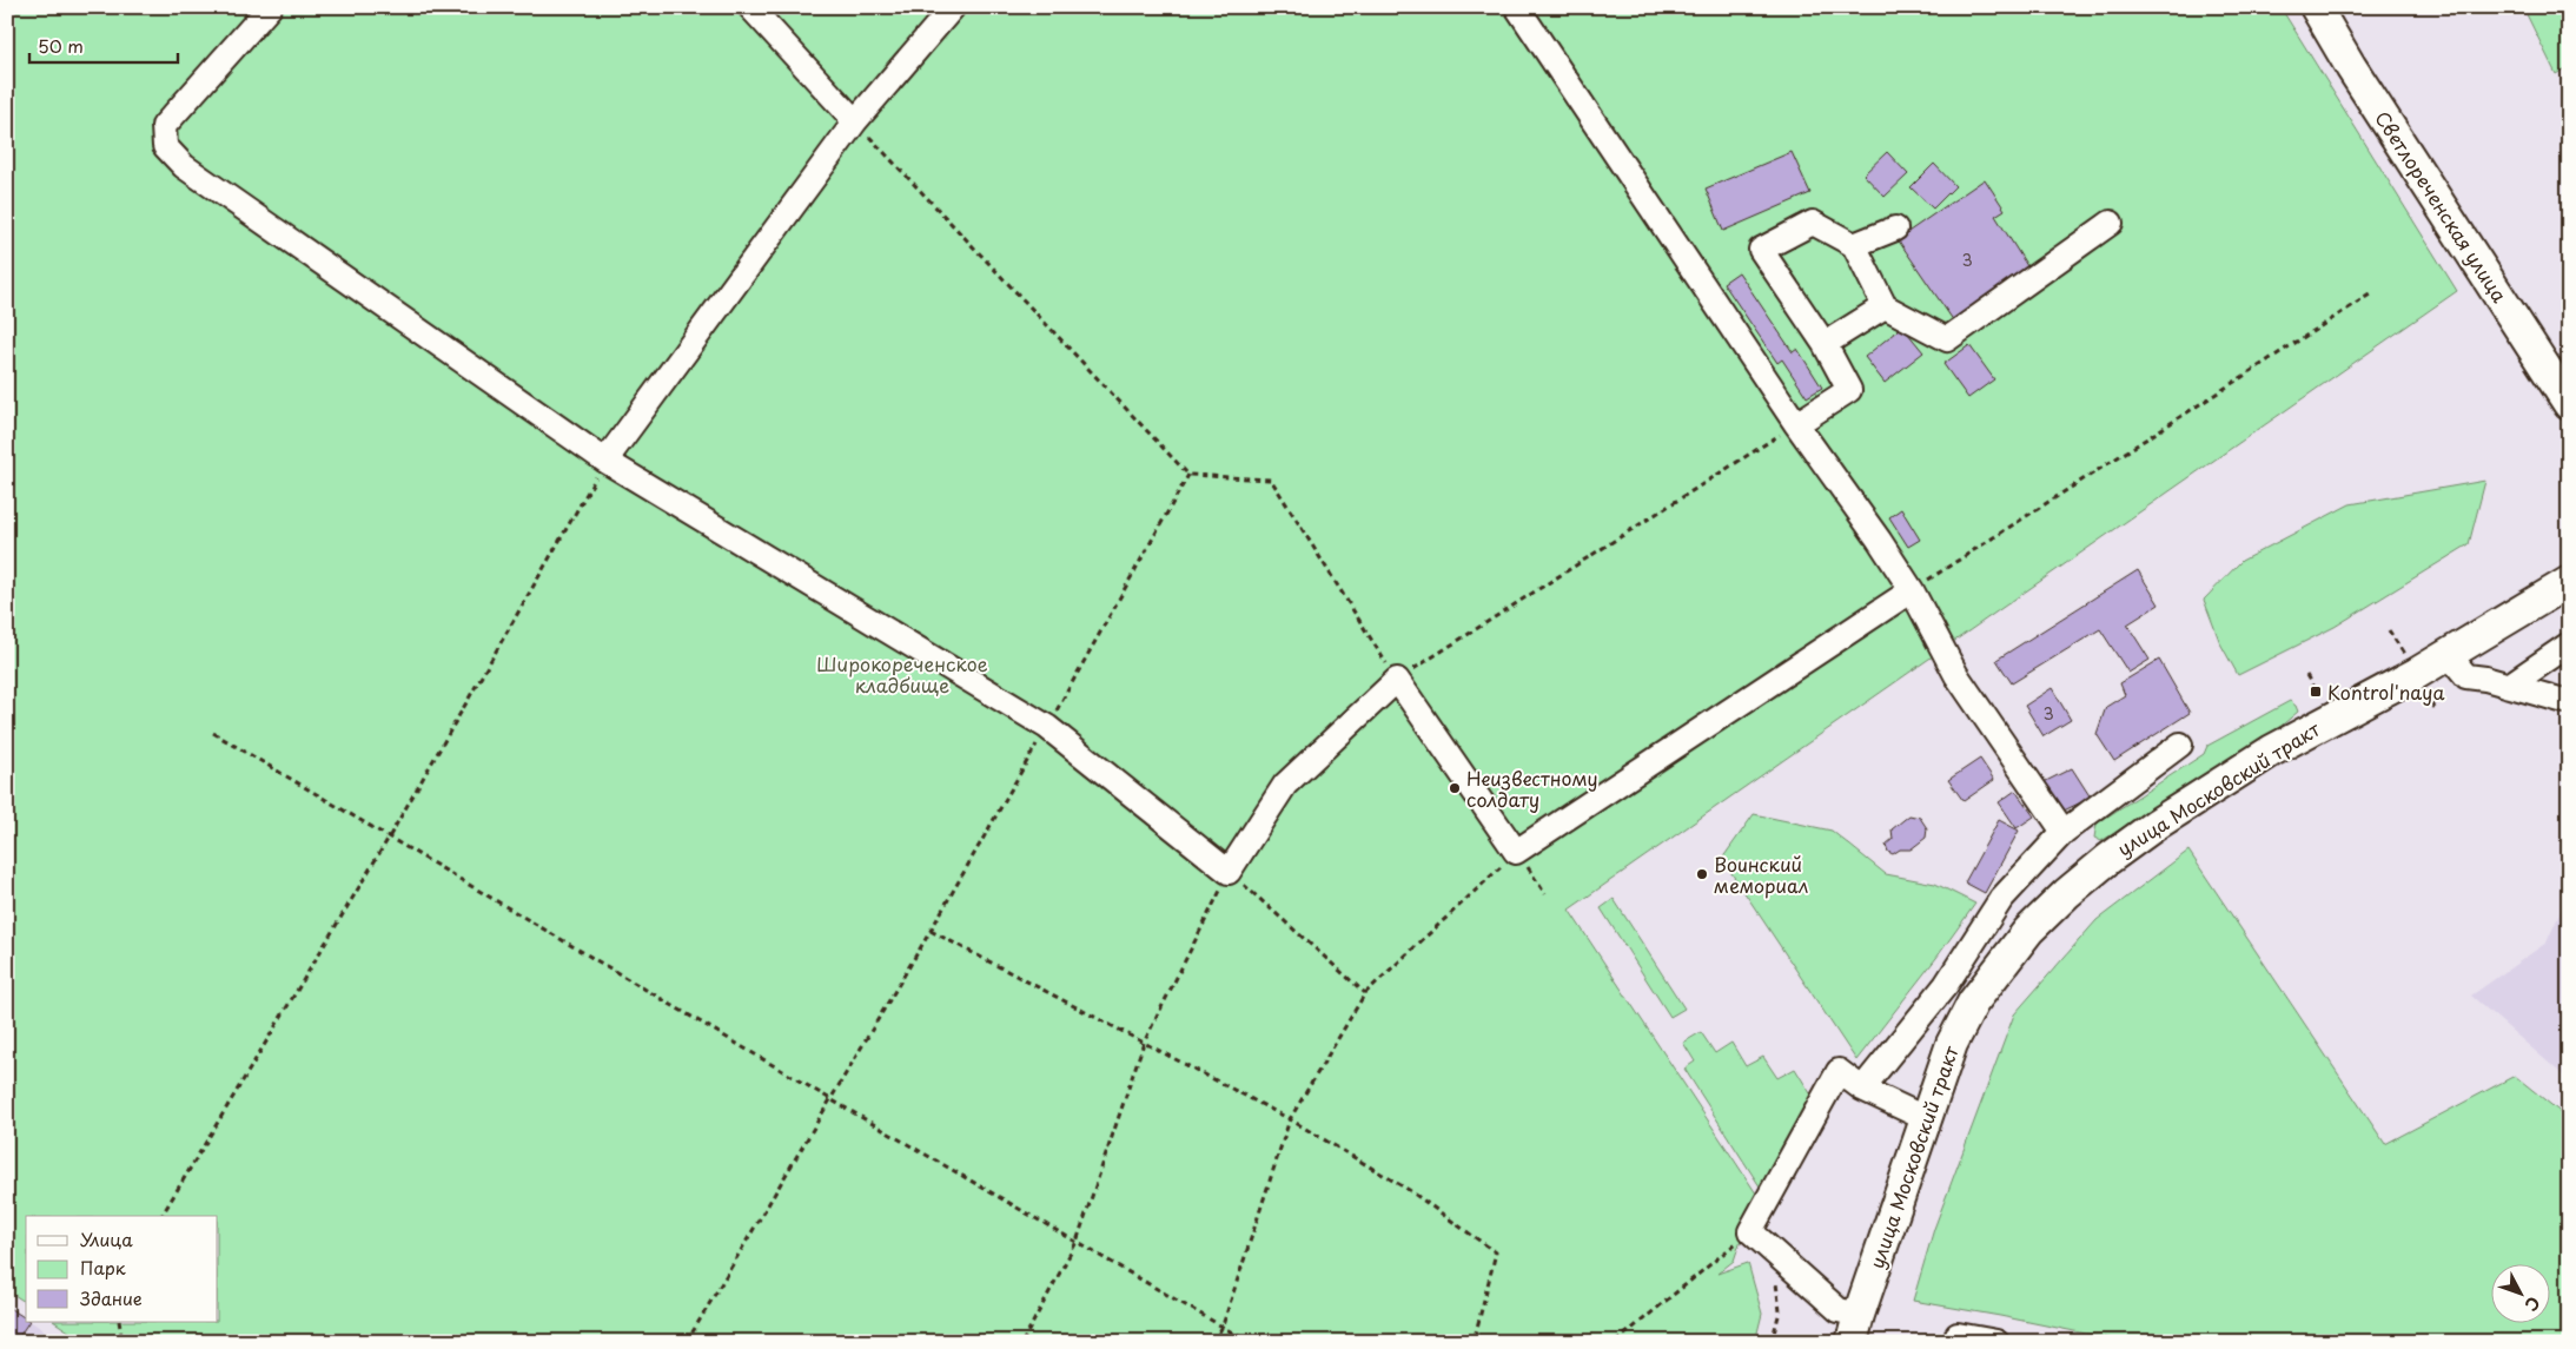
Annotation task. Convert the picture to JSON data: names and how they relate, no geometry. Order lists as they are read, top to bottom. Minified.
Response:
{"streets":{"main road":["Светлореченская улица","улица Московский тракт"]},"parks":["Широкореченское кладбище"],"places":{"transit":["Kontrol'naya"],"other":["Неизвестному солдату","Воинский мемориал"]},"house_numbers":["3","3"],"legend":["Улица","Парк","Здание"],"scale_bar":"50 m","north":"bottom right"}
